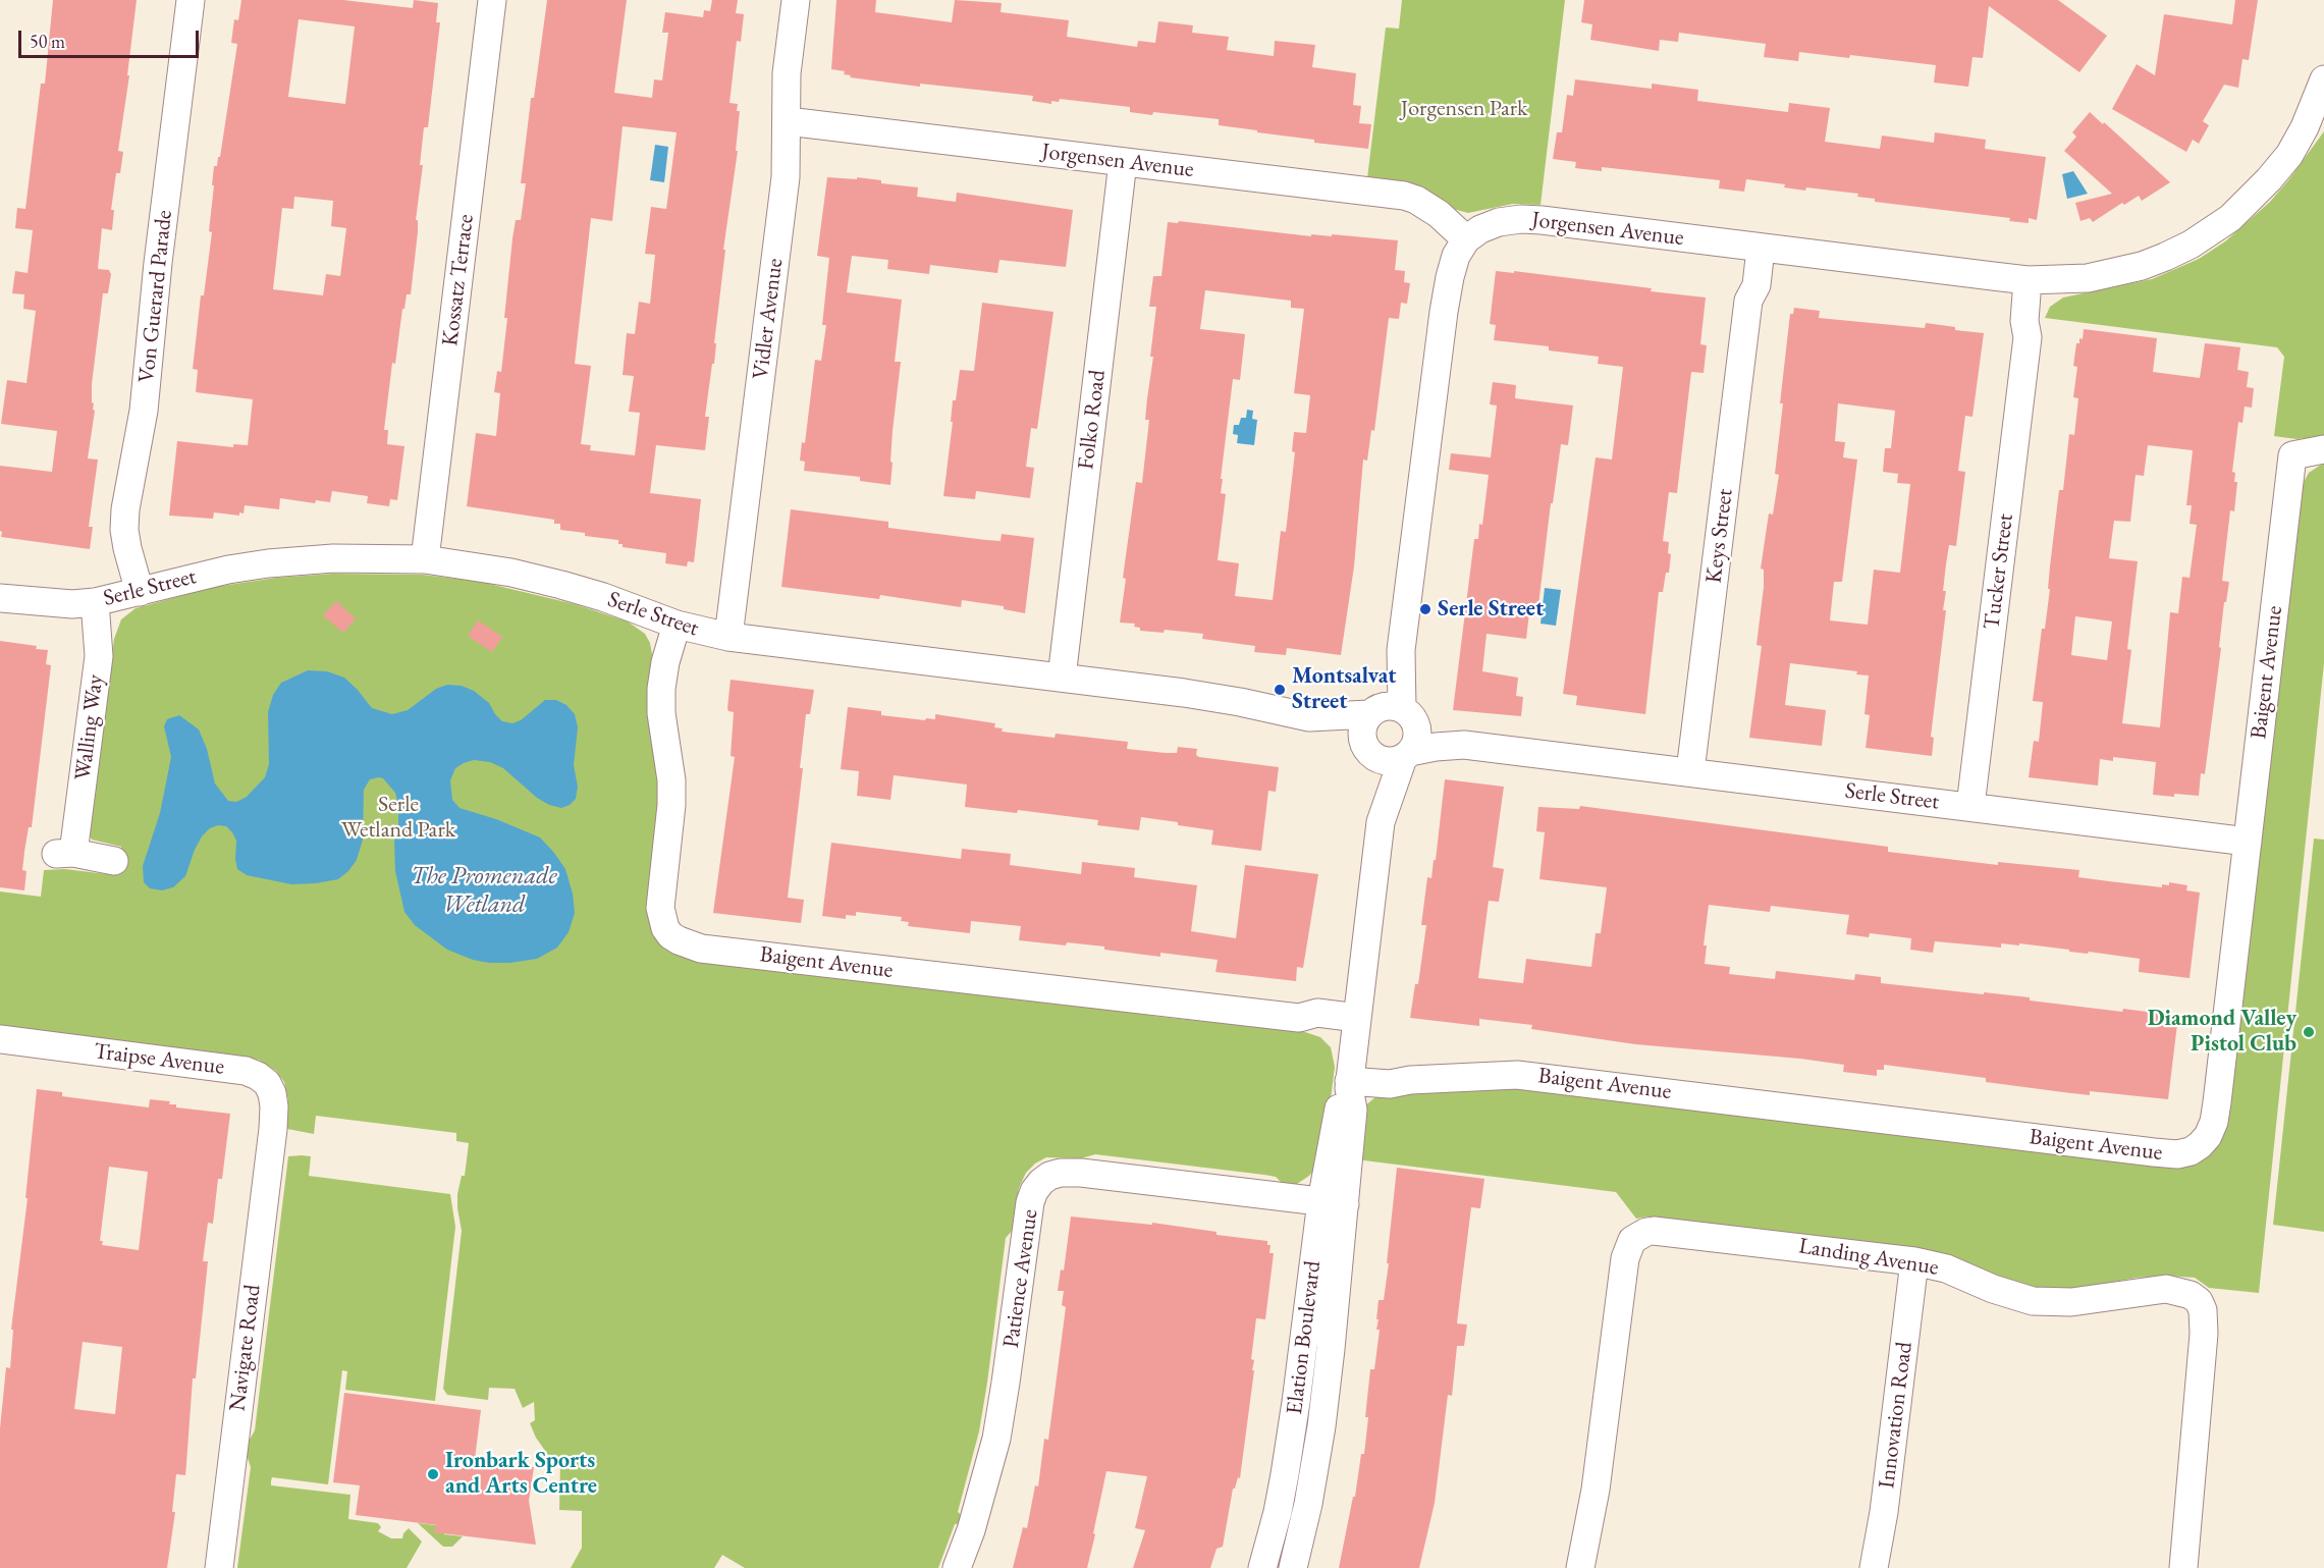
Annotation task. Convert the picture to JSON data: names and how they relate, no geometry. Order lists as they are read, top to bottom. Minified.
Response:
{"streets":{"street":["Jorgensen Avenue","Kossatz Terrace","Von Guerard Parade","Vidler Avenue","Folko Road","Keys Street","Tucker Street","Serle Street","Baigent Avenue","Walling Way","Traipse Avenue","Landing Avenue","Patience Avenue","Elation Boulevard","Navigate Road","Innovation Road"]},"crossings":[["Jorgensen Avenue","Vidler Avenue"],["Jorgensen Avenue","Folko Road"],["Jorgensen Avenue","Keys Street"],["Jorgensen Avenue","Tucker Street"],["Kossatz Terrace","Serle Street"],["Von Guerard Parade","Serle Street"],["Vidler Avenue","Serle Street"],["Folko Road","Serle Street"],["Keys Street","Serle Street"],["Tucker Street","Serle Street"],["Serle Street","Baigent Avenue"],["Serle Street","Walling Way"],["Baigent Avenue","Elation Boulevard"],["Traipse Avenue","Navigate Road"],["Landing Avenue","Innovation Road"],["Patience Avenue","Elation Boulevard"]],"water":["The Promenade Wetland"],"parks":["Jorgensen Park","Serle Wetland Park"],"places":["Serle Street","Montsalvat Street","Diamond Valley Pistol Club","Ironbark Sports and Arts Centre"],"scale_bar":"50 m"}
